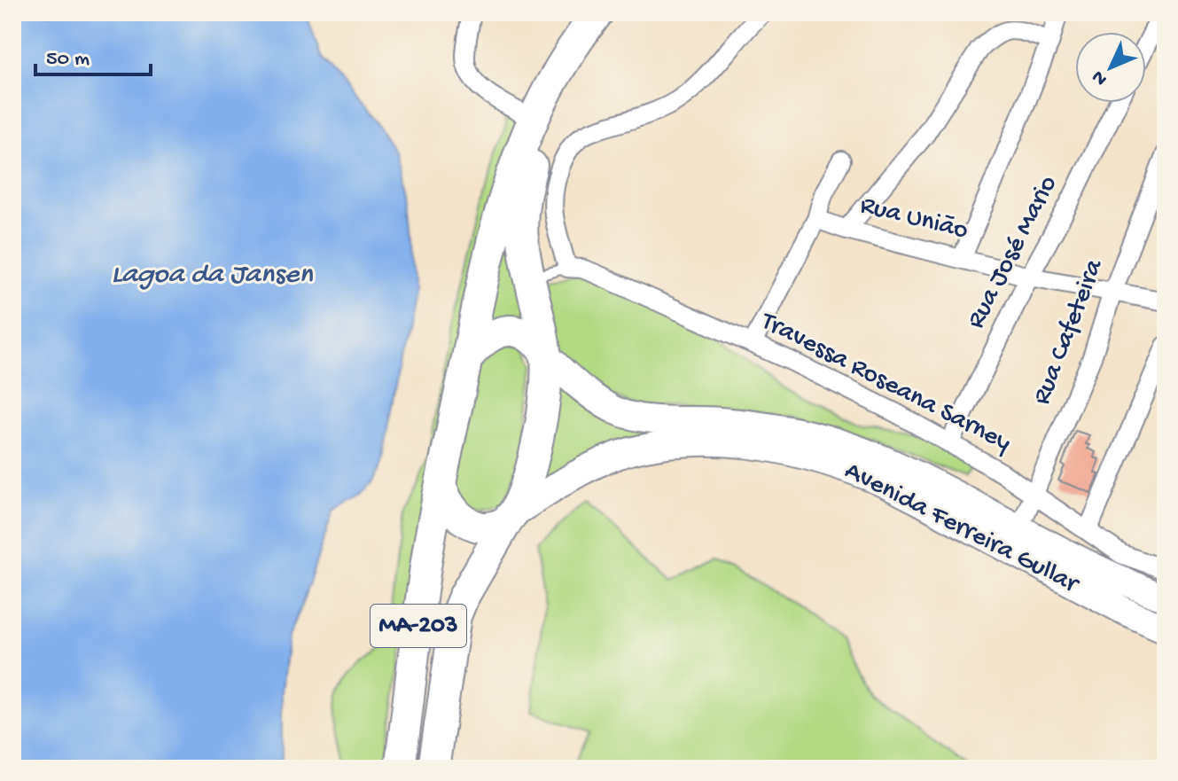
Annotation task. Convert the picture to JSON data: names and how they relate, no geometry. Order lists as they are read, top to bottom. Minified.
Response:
{"streets":{"main road":["Avenida Ferreira Gullar","MA-203"],"street":["Rua União","Rua José Mario","Rua Cafeteira","Travessa Roseana Sarney"]},"crossings":[["Rua União","Rua José Mario"],["Rua União","Rua Cafeteira"],["Rua José Mario","Travessa Roseana Sarney"],["Rua Cafeteira","Travessa Roseana Sarney"],["Rua Cafeteira","Avenida Ferreira Gullar"],["Avenida Ferreira Gullar","MA-203"]],"water":["Lagoa da Jansen"],"scale_bar":"50 m","north":"bottom left"}
